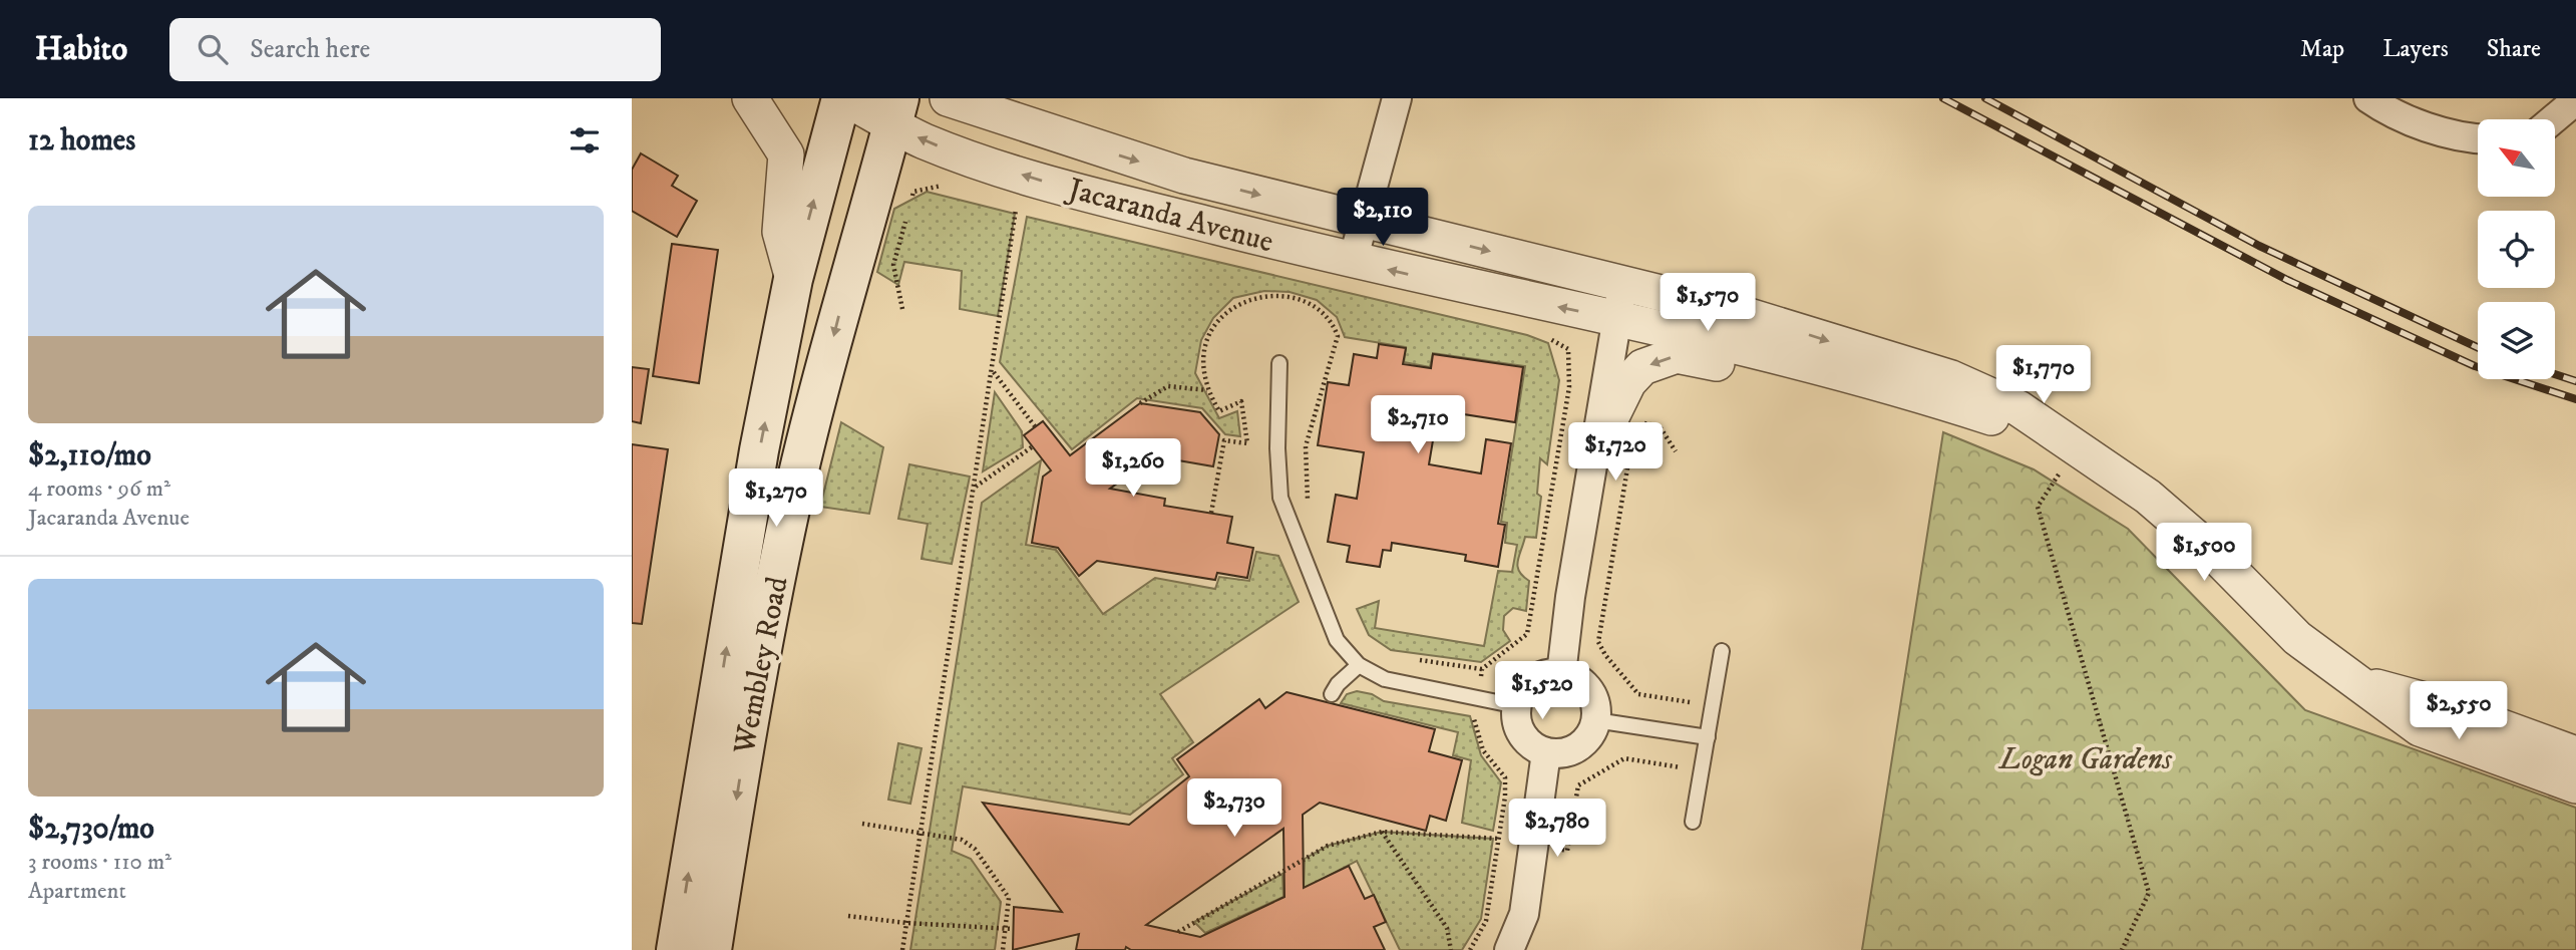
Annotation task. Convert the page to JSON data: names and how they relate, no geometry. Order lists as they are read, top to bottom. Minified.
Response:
{"streets":{"main road":["Wembley Road"],"street":["Jacaranda Avenue"]},"crossings":[["Jacaranda Avenue","Wembley Road"]],"parks":["Logan Gardens"],"north":"top left","page":{"header":"Habito","search":"Search here","nav":["Map","Layers","Share"],"heading":"12 homes","list":[{"name":"$2,110/mo","note":"4 rooms · 96 m² · Jacaranda Avenue"},{"name":"$2,730/mo","note":"3 rooms · 110 m² · Apartment"}],"price":["$2,110","$1,570","$1,770","$2,710","$1,720","$1,260","$1,270","$1,500","$1,520","$2,550","$2,730","$2,780"]}}
